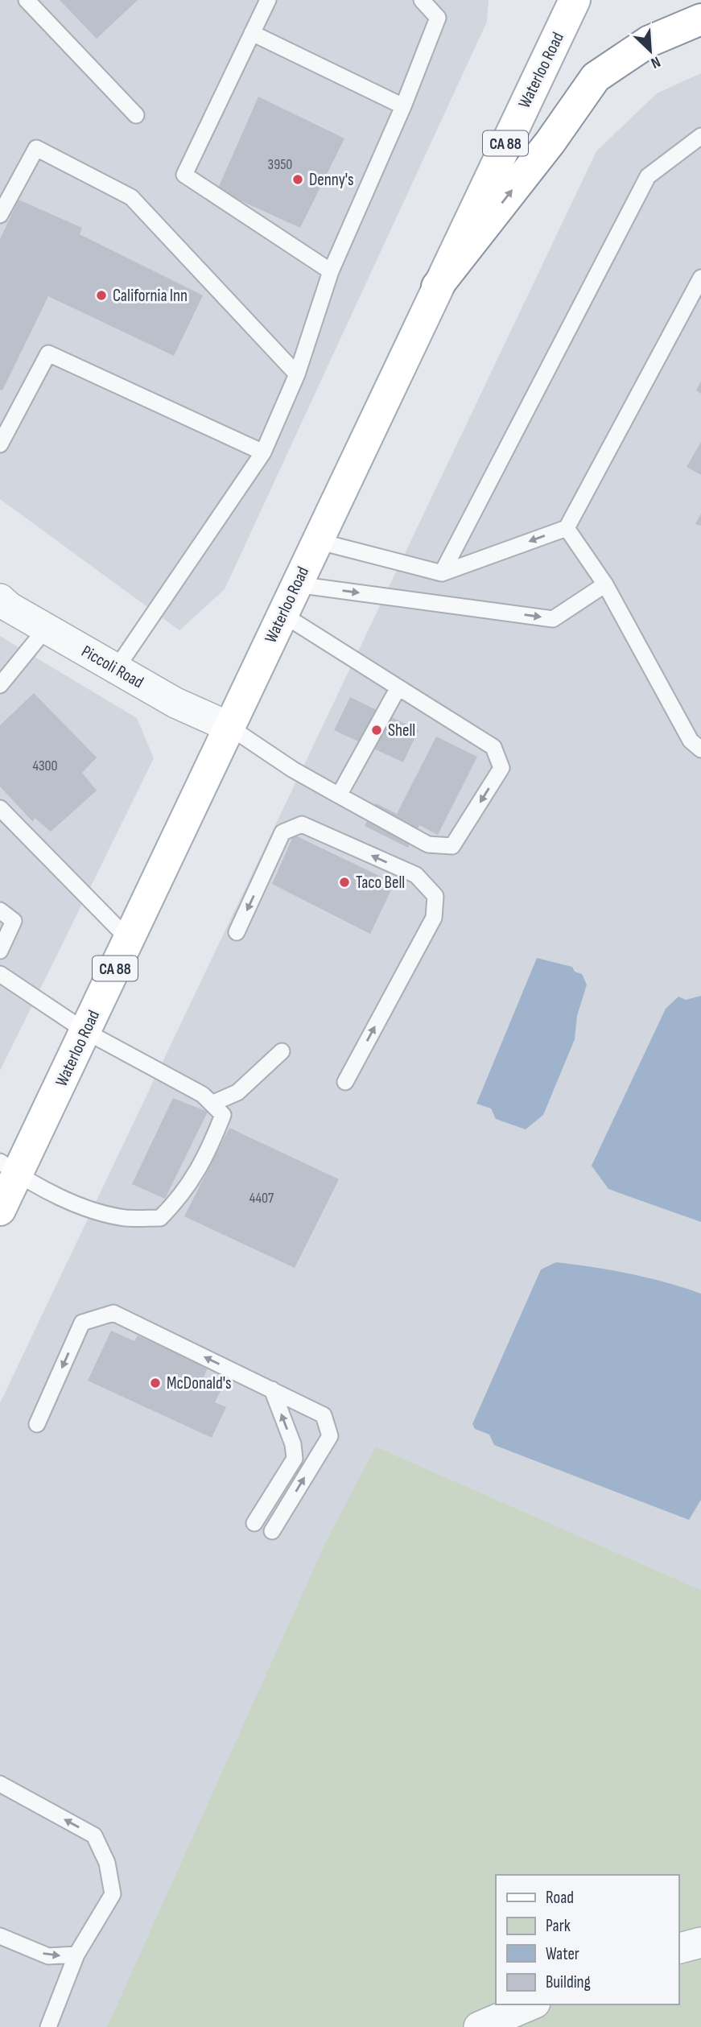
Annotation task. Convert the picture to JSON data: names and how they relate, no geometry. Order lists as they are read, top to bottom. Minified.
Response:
{"streets":{"main road":["Waterloo Road","CA 88"],"street":["Piccoli Road"]},"crossings":[["Waterloo Road","Piccoli Road"]],"places":["Denny's","California Inn","Shell","Taco Bell","McDonald's"],"house_numbers":["3950","4300","4407"],"legend":["Road","Park","Water","Building"],"north":"bottom right"}
